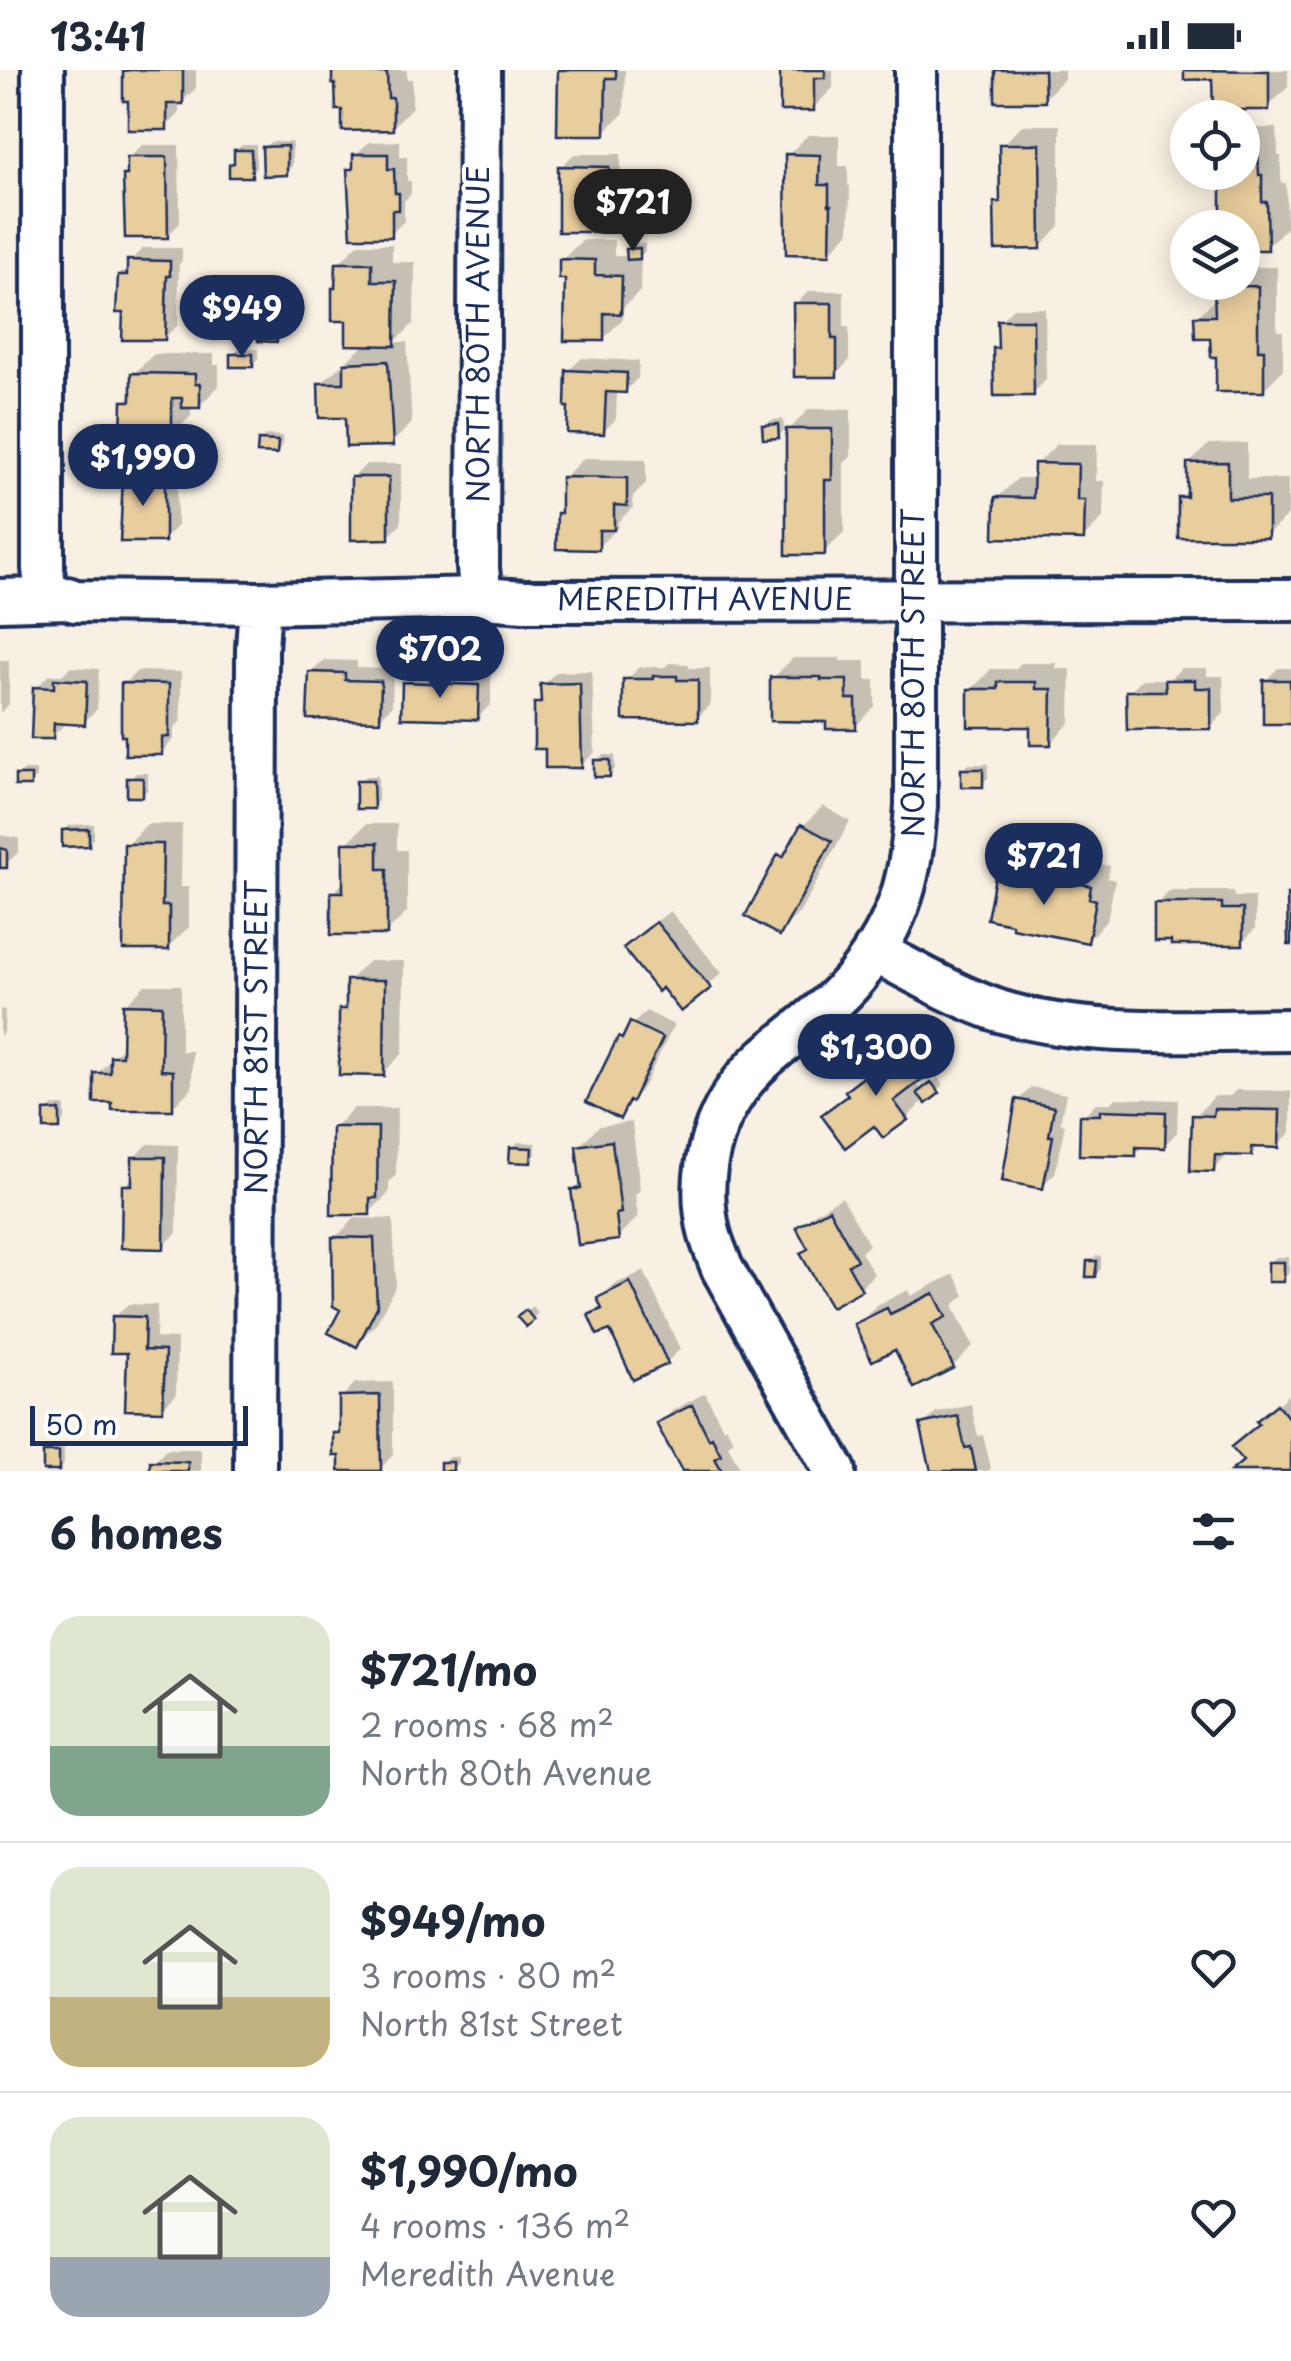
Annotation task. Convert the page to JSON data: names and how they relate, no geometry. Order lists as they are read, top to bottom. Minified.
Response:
{"streets":{"street":["NORTH 80TH AVENUE","MEREDITH AVENUE","NORTH 80TH STREET","NORTH 81ST STREET"]},"crossings":[["NORTH 80TH AVENUE","MEREDITH AVENUE"],["MEREDITH AVENUE","NORTH 80TH STREET"],["MEREDITH AVENUE","NORTH 81ST STREET"]],"scale_bar":"50 m","page":{"status":"13:41","price":["$721","$949","$1,990","$702","$721","$1,300"],"scale":"50 m","heading":"6 homes","list":[{"name":"$721/mo","note":"2 rooms · 68 m² · North 80th Avenue"},{"name":"$949/mo","note":"3 rooms · 80 m² · North 81st Street"},{"name":"$1,990/mo","note":"4 rooms · 136 m² · Meredith Avenue"}]}}
